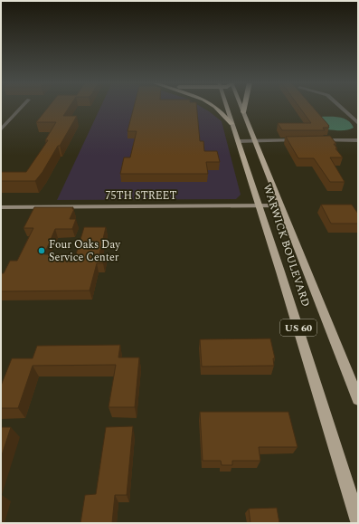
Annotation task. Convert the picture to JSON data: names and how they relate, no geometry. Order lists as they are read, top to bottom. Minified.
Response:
{"streets":{"main road":["WARWICK BOULEVARD","US 60"],"street":["75TH STREET"]},"crossings":[["75TH STREET","WARWICK BOULEVARD"]],"places":["Four Oaks Day Service Center"]}
